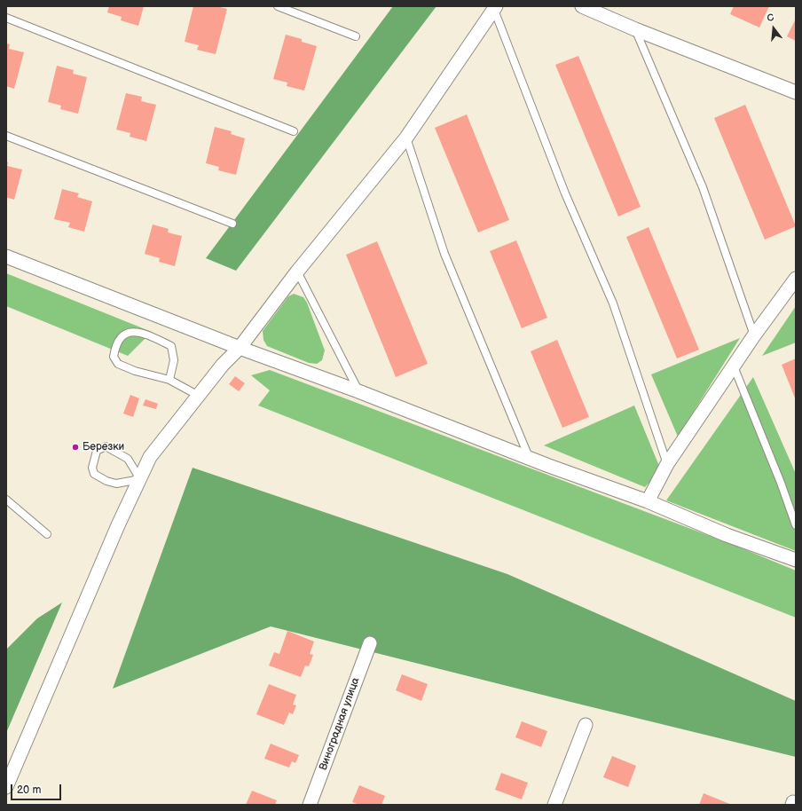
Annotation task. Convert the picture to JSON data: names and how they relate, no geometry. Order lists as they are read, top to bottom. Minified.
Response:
{"streets":{"street":["Виноградная улица"]},"places":["Березки"],"scale_bar":"20 m","north":"top"}
